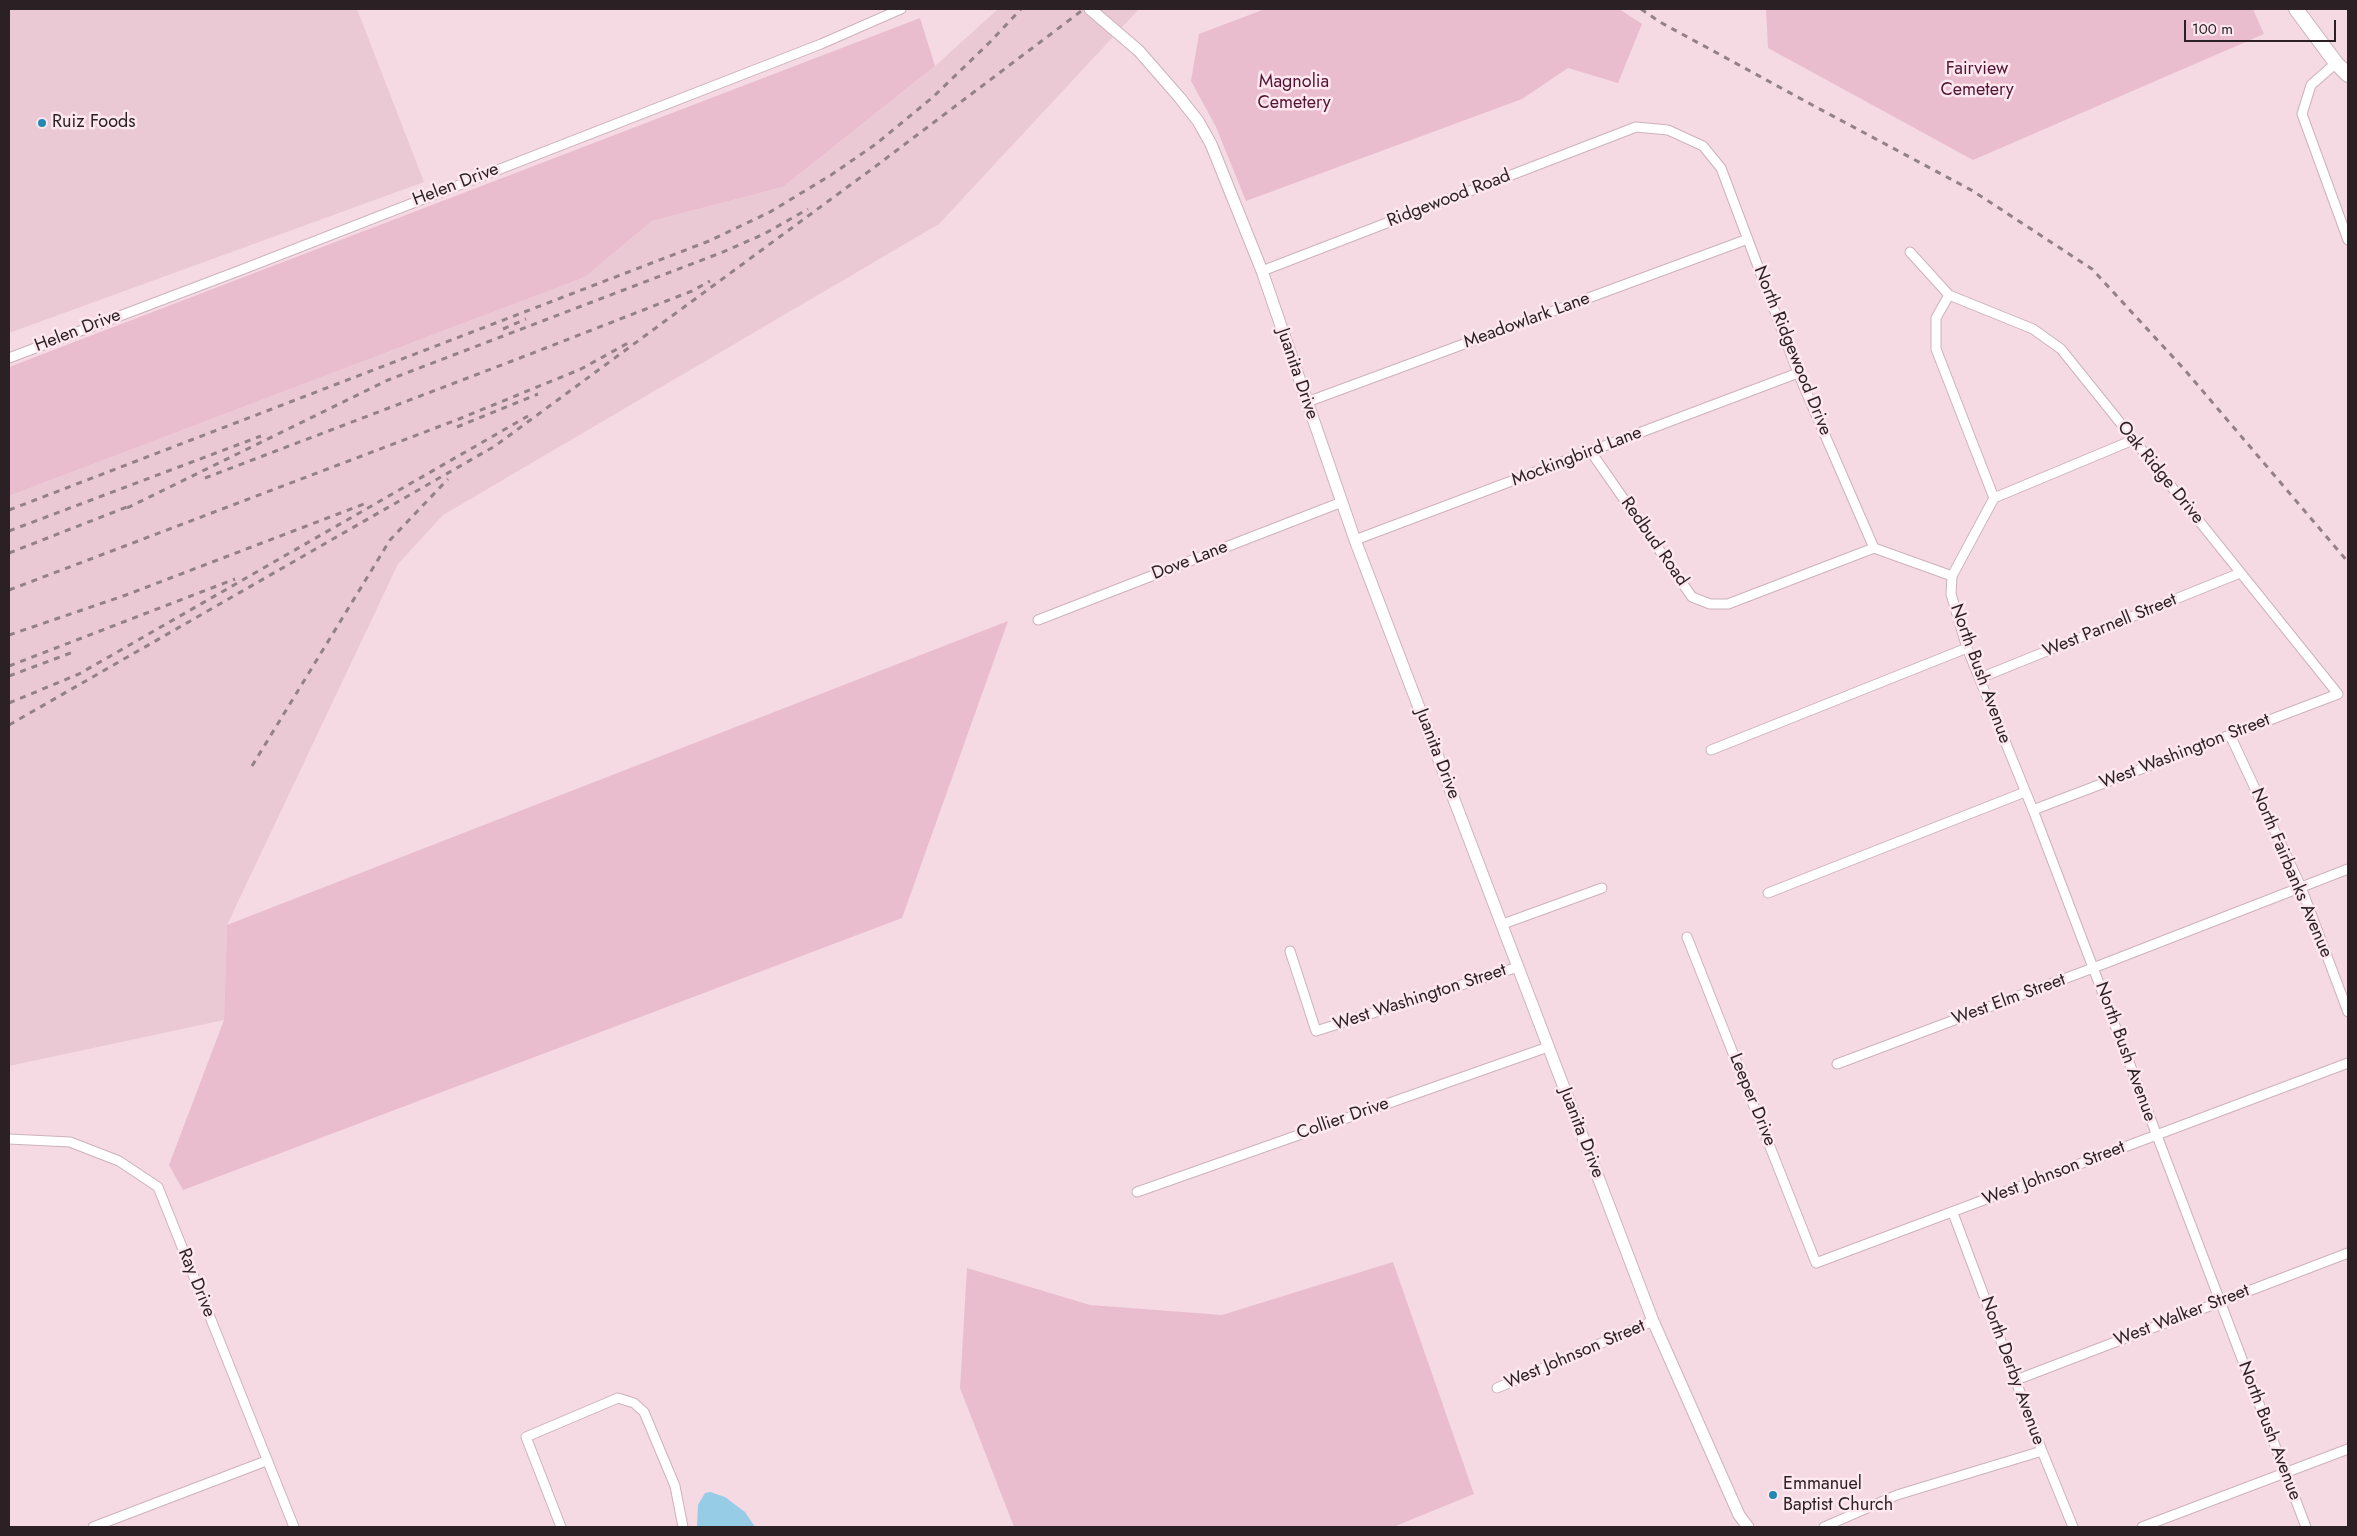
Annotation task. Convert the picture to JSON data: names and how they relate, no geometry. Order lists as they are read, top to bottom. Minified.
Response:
{"streets":{"street":["Helen Drive","Ridgewood Road","Meadowlark Lane","North Ridgewood Drive","Juanita Drive","Mockingbird Lane","Oak Ridge Drive","Redbud Road","Dove Lane","West Parnell Street","North Bush Avenue","West Washington Street","North Fairbanks Avenue","West Elm Street","Leeper Drive","Collier Drive","West Johnson Street","Ray Drive","West Walker Street","North Derby Avenue"]},"crossings":[["Ridgewood Road","North Ridgewood Drive"],["Ridgewood Road","Juanita Drive"],["Meadowlark Lane","North Ridgewood Drive"],["Meadowlark Lane","Juanita Drive"],["North Ridgewood Drive","Mockingbird Lane"],["North Ridgewood Drive","Redbud Road"],["Juanita Drive","Mockingbird Lane"],["Juanita Drive","Dove Lane"],["Juanita Drive","West Washington Street"],["Juanita Drive","Collier Drive"],["Juanita Drive","West Johnson Street"],["Mockingbird Lane","Redbud Road"],["Oak Ridge Drive","West Parnell Street"],["Oak Ridge Drive","West Washington Street"],["West Parnell Street","North Bush Avenue"],["North Bush Avenue","West Washington Street"],["North Bush Avenue","West Elm Street"],["North Bush Avenue","West Johnson Street"],["North Bush Avenue","West Walker Street"],["West Washington Street","North Fairbanks Avenue"],["North Fairbanks Avenue","West Elm Street"],["Leeper Drive","West Johnson Street"],["West Johnson Street","North Derby Avenue"],["West Walker Street","North Derby Avenue"]],"parks":["Fairview Cemetery","Magnolia Cemetery"],"places":["Ruiz Foods","Emmanuel Baptist Church"],"scale_bar":"100 m"}
